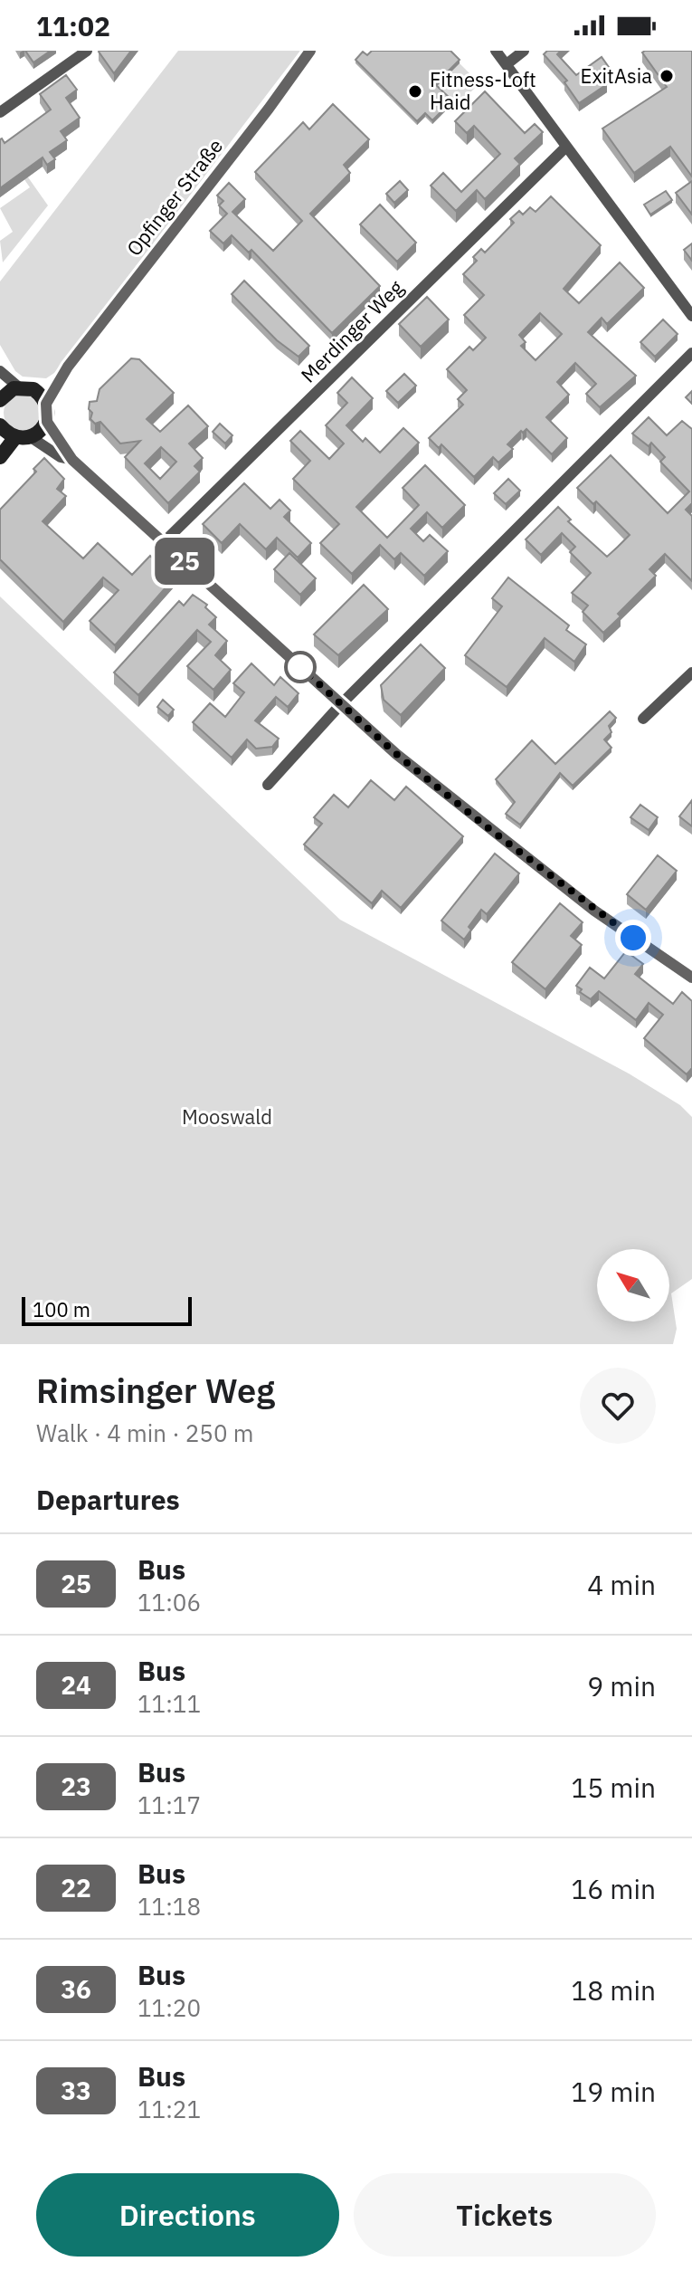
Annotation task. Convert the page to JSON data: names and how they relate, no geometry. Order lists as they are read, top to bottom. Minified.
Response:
{"streets":{"main road":["Opfinger Straße"],"street":["Merdinger Weg"]},"parks":["Mooswald"],"places":["ExitAsia","Fitness-Loft Haid"],"lines":["bus line 25"],"scale_bar":"100 m","north":"top left","page":{"status":"11:02","on_map":"25","scale":"100 m","heading":[["Rimsinger Weg","Walk · 4 min · 250 m"],"Departures"],"list":[{"mark":"25","name":"Bus","note":"11:06","value":"4 min"},{"mark":"24","name":"Bus","note":"11:11","value":"9 min"},{"mark":"23","name":"Bus","note":"11:17","value":"15 min"},{"mark":"22","name":"Bus","note":"11:18","value":"16 min"},{"mark":"36","name":"Bus","note":"11:20","value":"18 min"},{"mark":"33","name":"Bus","note":"11:21","value":"19 min"}],"buttons":["Directions","Tickets"]}}
